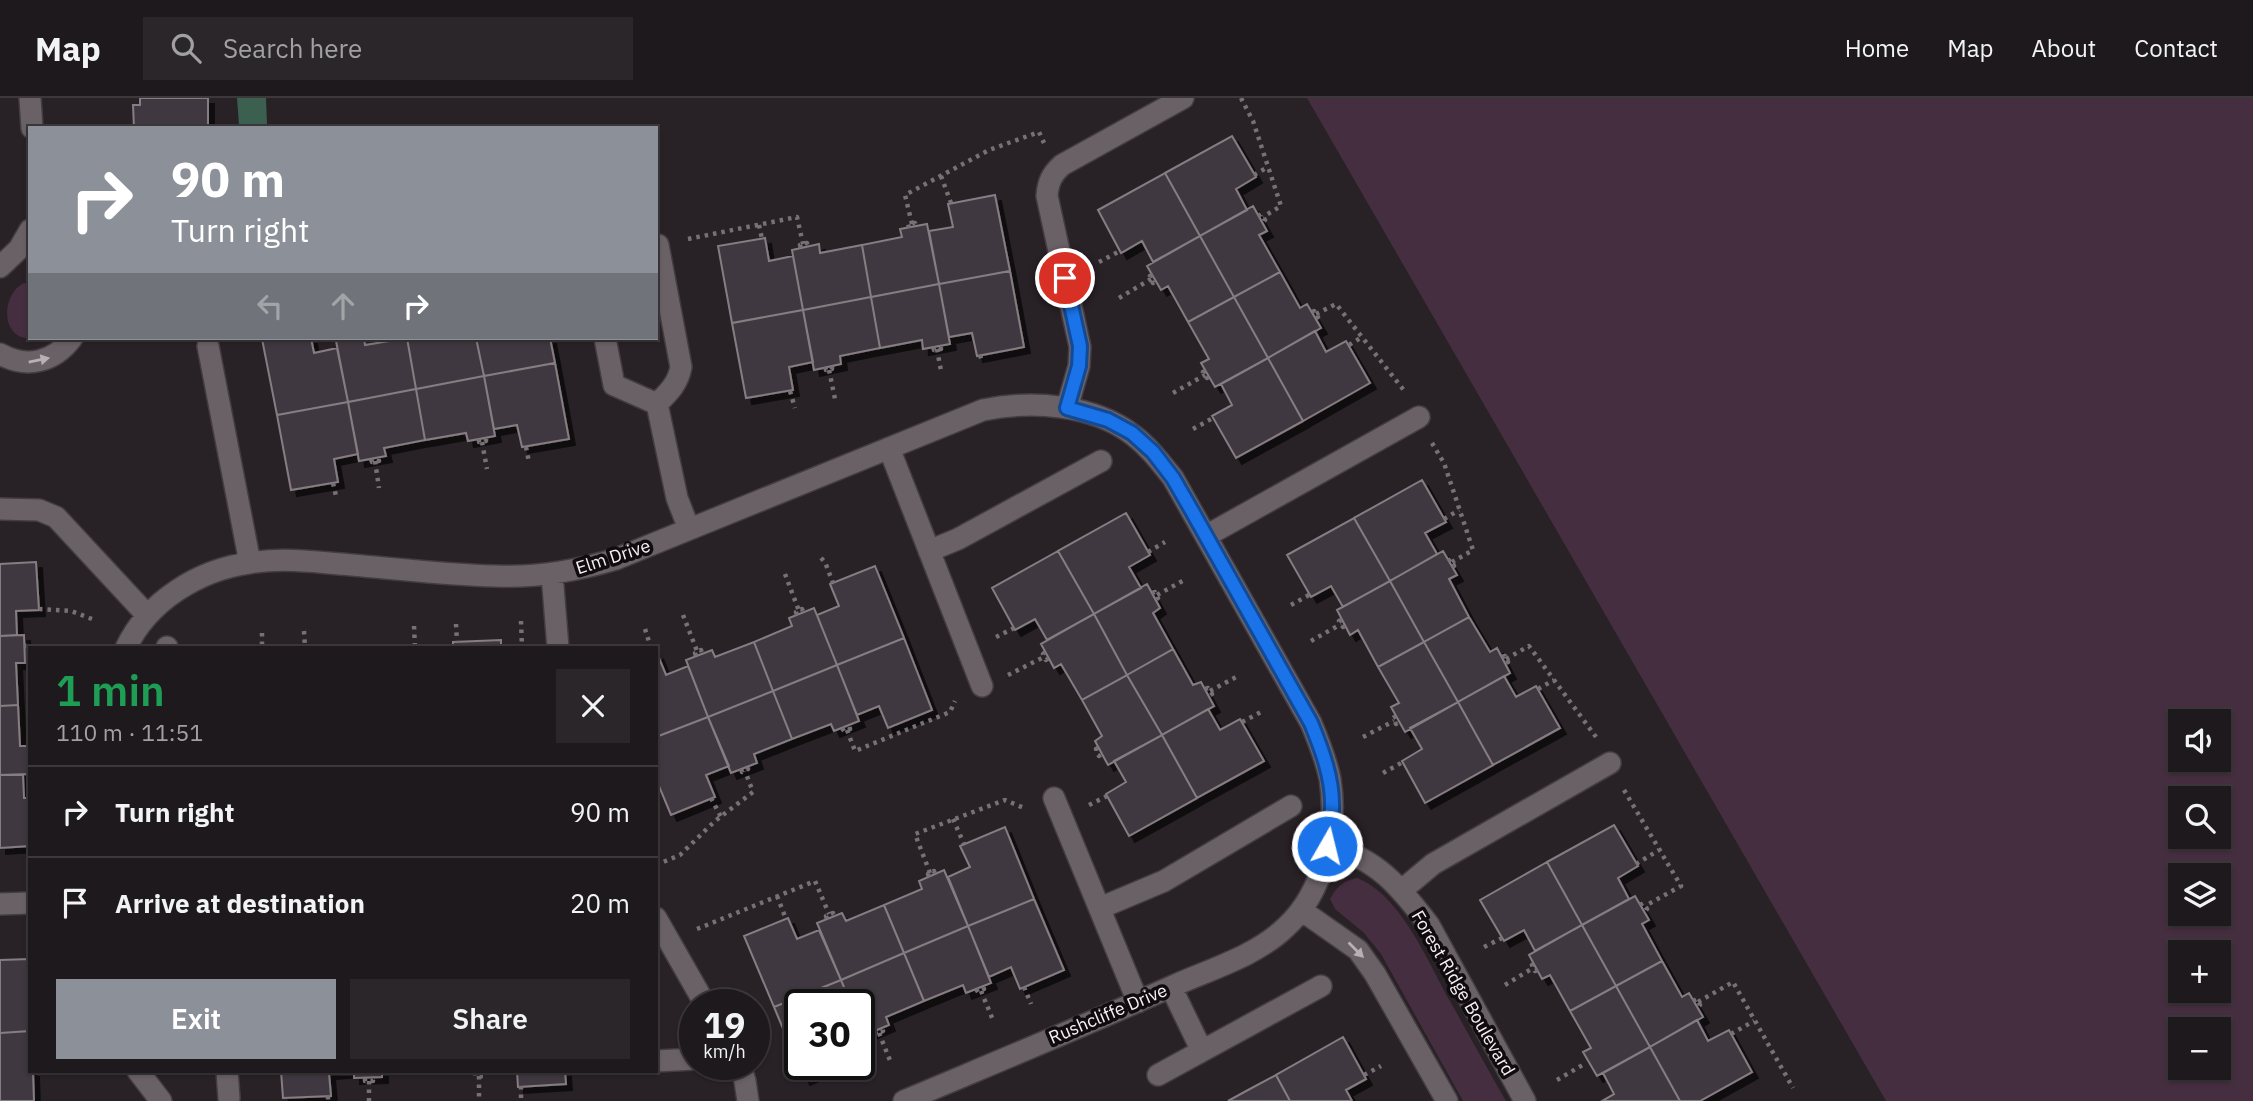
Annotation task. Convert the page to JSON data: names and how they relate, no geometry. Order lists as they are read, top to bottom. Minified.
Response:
{"streets":{"street":["Elm Drive","Forest Ridge Boulevard","Rushcliffe Drive"]},"crossings":[["Elm Drive","Rushcliffe Drive"],["Forest Ridge Boulevard","Rushcliffe Drive"]],"page":{"header":"Map","search":"Search here","nav":["Home","Map","About","Contact"],"turn":["90 m","Turn right"],"heading":["1 min","110 m · 11:51"],"map_buttons":["+","−"],"list":[{"name":"Turn right","value":"90 m"},{"name":"Arrive at destination","value":"20 m"}],"buttons":["Exit","Share"],"speed":"19 km/h","limit":"30"}}
